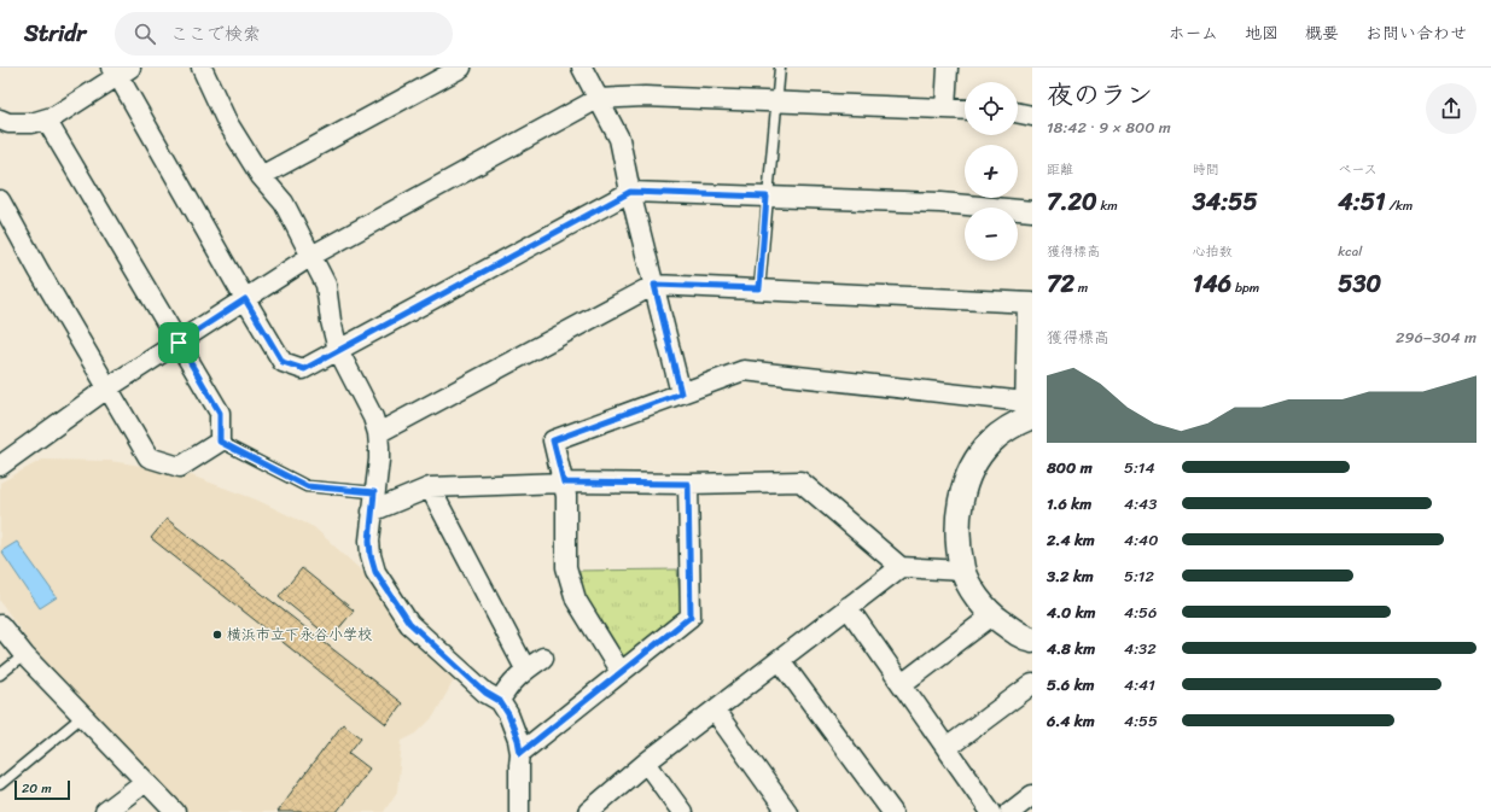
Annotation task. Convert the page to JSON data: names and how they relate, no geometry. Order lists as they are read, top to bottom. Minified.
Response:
{"places":["横浜市立下永谷小学校"],"scale_bar":"20 m","page":{"header":"Stridr","search":"ここで検索","nav":["ホーム","地図","概要","お問い合わせ"],"heading":["夜のラン","18:42 · 9 × 800 m"],"map_buttons":["+","−"],"stats":[["距離","7.20 km"],["時間","34:55"],["ペース","4:51 /km"],["獲得標高","72 m"],["心拍数","146 bpm"],["kcal","530"]],"chart":["獲得標高","296–304 m"],"list":[{"name":"800 m","note":"5:14"},{"name":"1.6 km","note":"4:43"},{"name":"2.4 km","note":"4:40"},{"name":"3.2 km","note":"5:12"},{"name":"4.0 km","note":"4:56"},{"name":"4.8 km","note":"4:32"},{"name":"5.6 km","note":"4:41"},{"name":"6.4 km","note":"4:55"}],"scale":"20 m"}}
